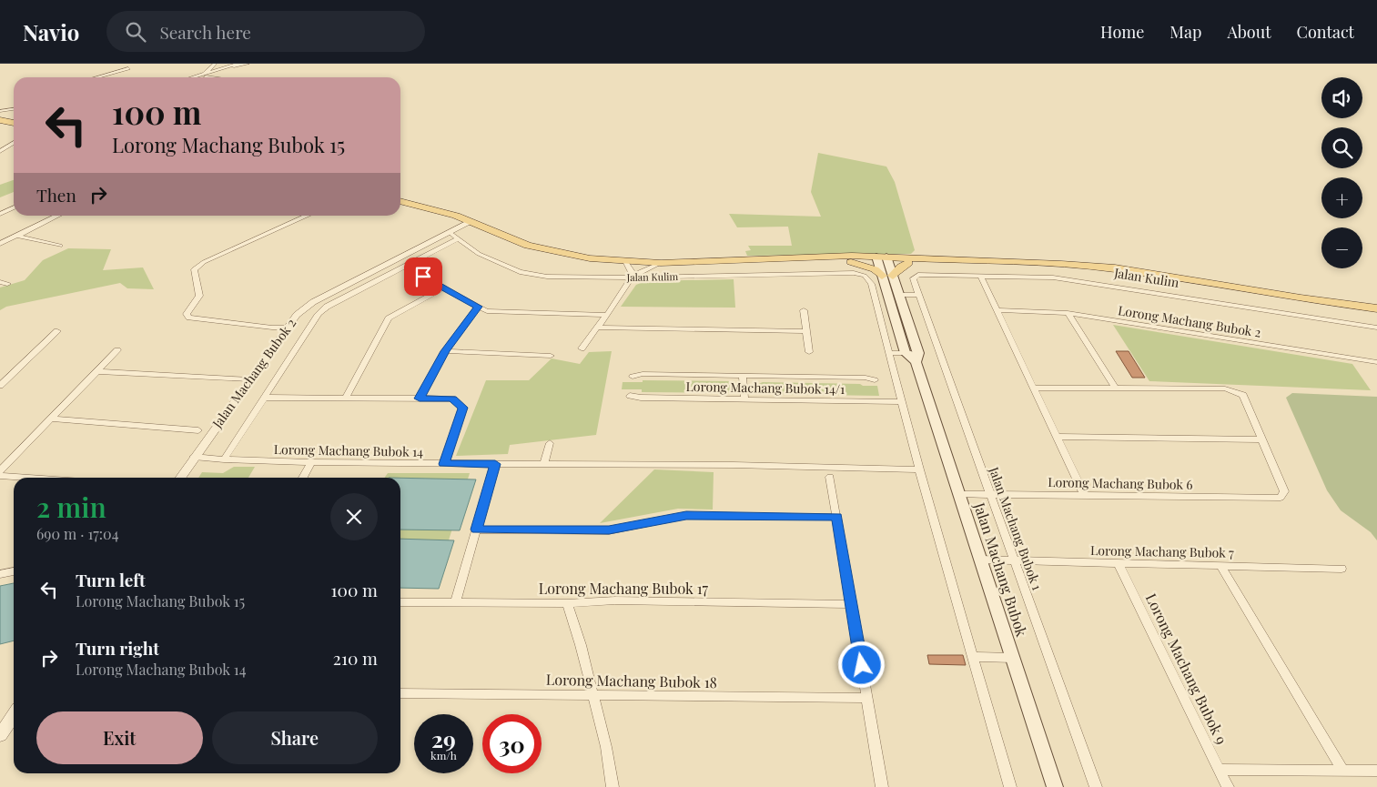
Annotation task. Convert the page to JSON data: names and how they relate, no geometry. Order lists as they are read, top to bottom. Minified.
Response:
{"streets":{"main road":["Jalan Kulim","Jalan Machang Bubok"],"street":["Lorong Machang Bubok 2","Jalan Machang Bubok 2","Lorong Machang Bubok 14/1","Lorong Machang Bubok 14","Lorong Machang Bubok 6","Jalan Machang Bubok 1","Lorong Machang Bubok 7","Lorong Machang Bubok 17","Lorong Machang Bubok 9","Lorong Machang Bubok 18"]},"crossings":[["Jalan Kulim","Jalan Machang Bubok 2"],["Jalan Kulim","Jalan Machang Bubok 1"],["Jalan Kulim","Jalan Machang Bubok"],["Jalan Machang Bubok 2","Lorong Machang Bubok 14"],["Lorong Machang Bubok 6","Jalan Machang Bubok 1"],["Lorong Machang Bubok 6","Jalan Machang Bubok"],["Jalan Machang Bubok 1","Lorong Machang Bubok 7"],["Lorong Machang Bubok 7","Jalan Machang Bubok"],["Lorong Machang Bubok 7","Lorong Machang Bubok 9"]],"page":{"header":"Navio","search":"Search here","nav":["Home","Map","About","Contact"],"map_buttons":["+","−"],"turn":["100 m","Lorong Machang Bubok 15"],"then":"Then","heading":["2 min","690 m · 17:04"],"list":[{"name":"Turn left","note":"Lorong Machang Bubok 15","value":"100 m"},{"name":"Turn right","note":"Lorong Machang Bubok 14","value":"210 m"}],"buttons":["Exit","Share"],"speed":"29 km/h","limit":"30"}}
